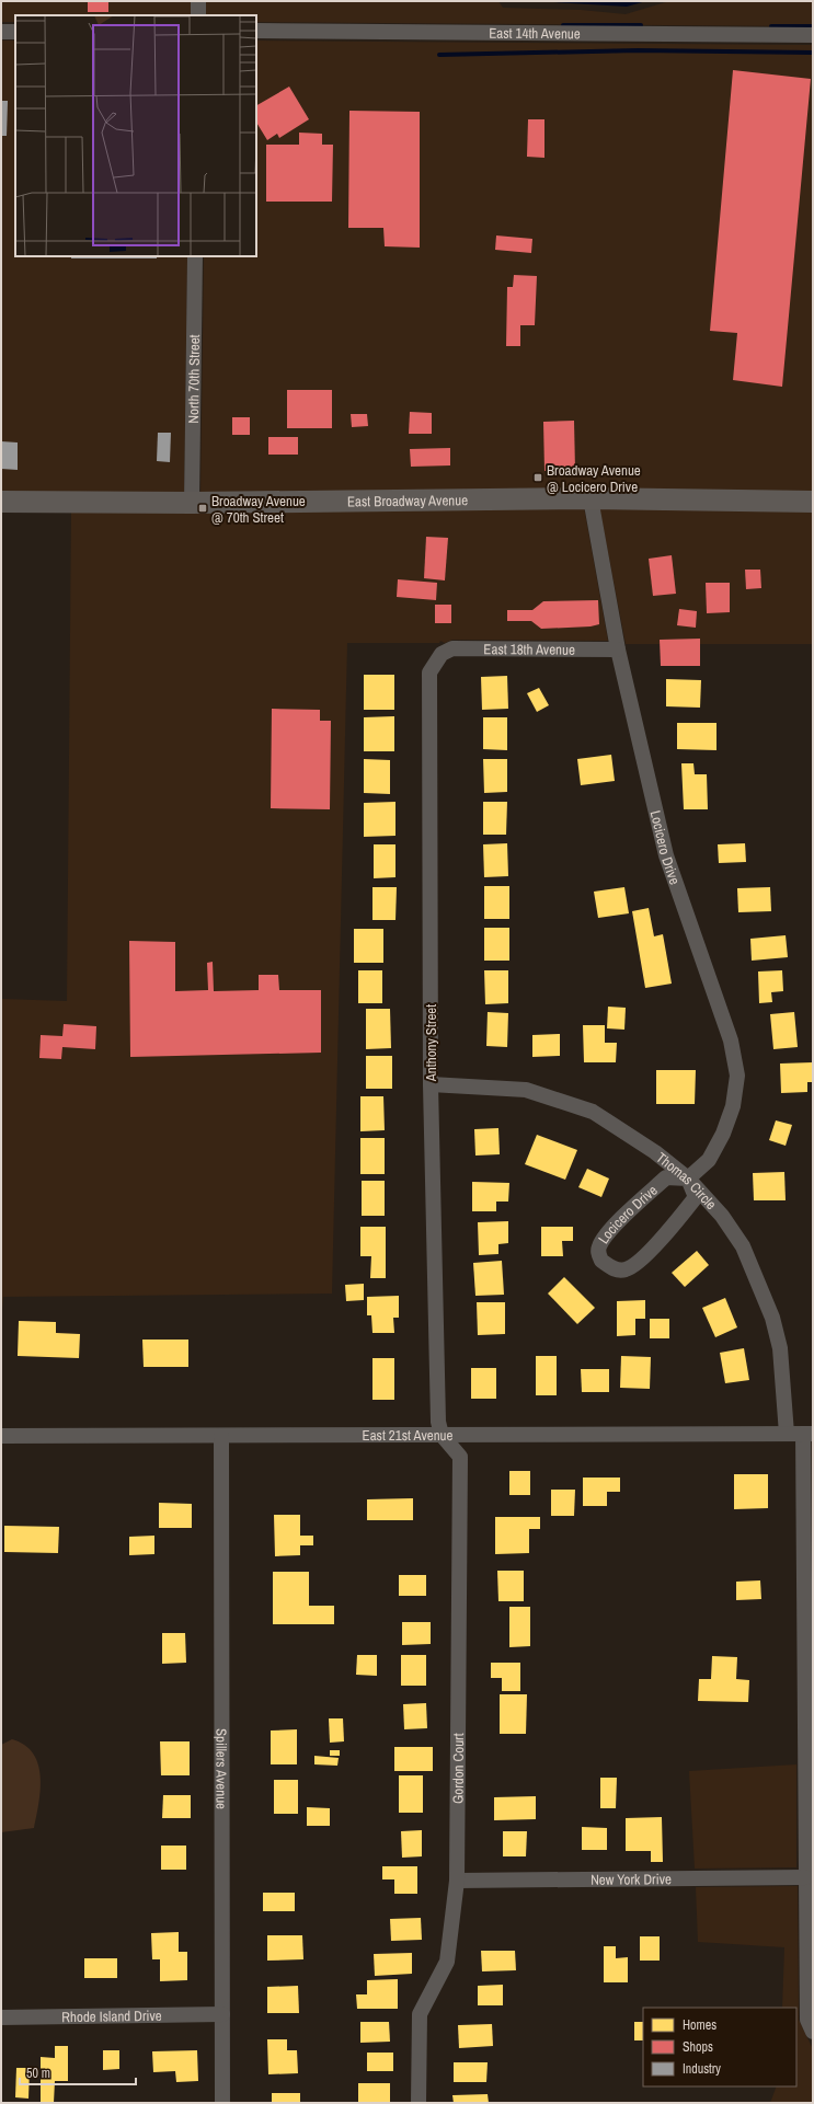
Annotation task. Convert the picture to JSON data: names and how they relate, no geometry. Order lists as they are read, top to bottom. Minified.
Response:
{"streets":{"main road":["East Broadway Avenue"],"street":["East 14th Avenue","North 70th Street","East 18th Avenue","Locicero Drive","Anthony Street","Thomas Circle","East 21st Avenue","Spillers Avenue","Gordon Court","New York Drive","Rhode Island Drive"]},"crossings":[["North 70th Street","East Broadway Avenue"],["East Broadway Avenue","Locicero Drive"],["East 18th Avenue","Locicero Drive"],["East 18th Avenue","Anthony Street"],["Locicero Drive","Thomas Circle"],["Anthony Street","Thomas Circle"],["Anthony Street","East 21st Avenue"],["Anthony Street","Gordon Court"],["Thomas Circle","East 21st Avenue"],["East 21st Avenue","Spillers Avenue"],["East 21st Avenue","Gordon Court"],["Spillers Avenue","Rhode Island Drive"],["Gordon Court","New York Drive"]],"places":{"transit":["Broadway Avenue @ Locicero Drive","Broadway Avenue @ 70th Street"]},"legend":["Homes","Shops","Industry"],"scale_bar":"50 m"}
